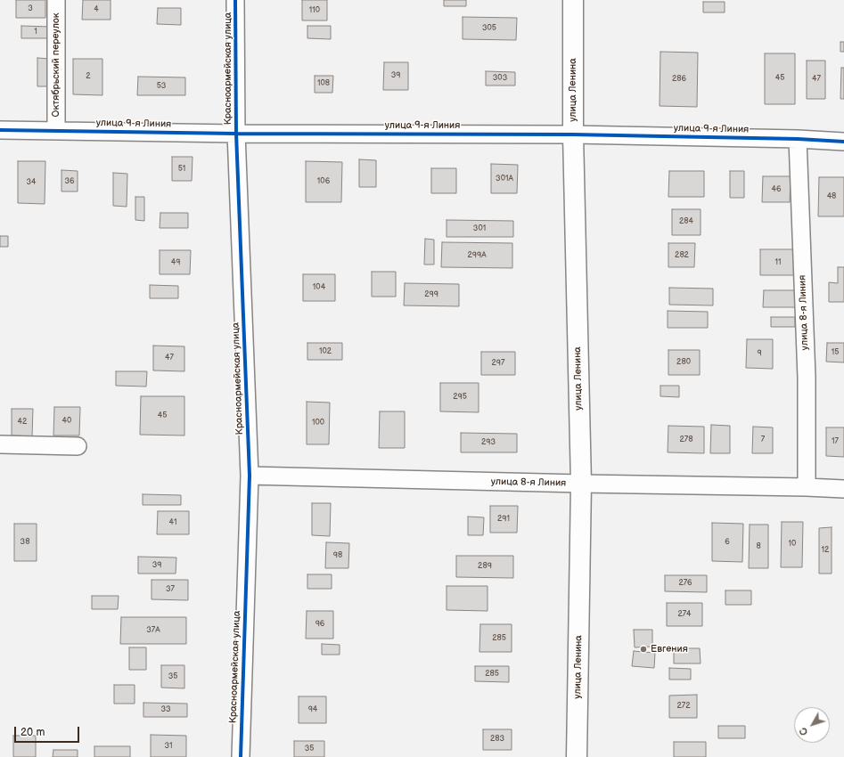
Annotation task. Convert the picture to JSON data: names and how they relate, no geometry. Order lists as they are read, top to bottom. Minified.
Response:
{"streets":{"main road":["улица Ленина"],"street":["Октябрьский переулок","Красноармейская улица","улица 9-я Линия","улица 8-я Линия"]},"crossings":[["Октябрьский переулок","улица 9-я Линия"],["Красноармейская улица","улица 9-я Линия"],["Красноармейская улица","улица 8-я Линия"],["улица Ленина","улица 9-я Линия"],["улица Ленина","улица 8-я Линия"],["улица 9-я Линия","улица 8-я Линия"]],"places":["Евгения"],"house_numbers":["3","4","110","305","1","39","2","303","45","286","47","108","53","51","301А","36","106","34","46","48","284","301","299А","282","49","11","104","299","102","15","9","47","280","297","295","45","40","42","100","278","7","17","293","291","41","38","6","10","8","12","98","39","289","276","37","274","96","37А","285","285","35","272","33","94","283","31","35"],"scale_bar":"20 m","north":"bottom left"}
